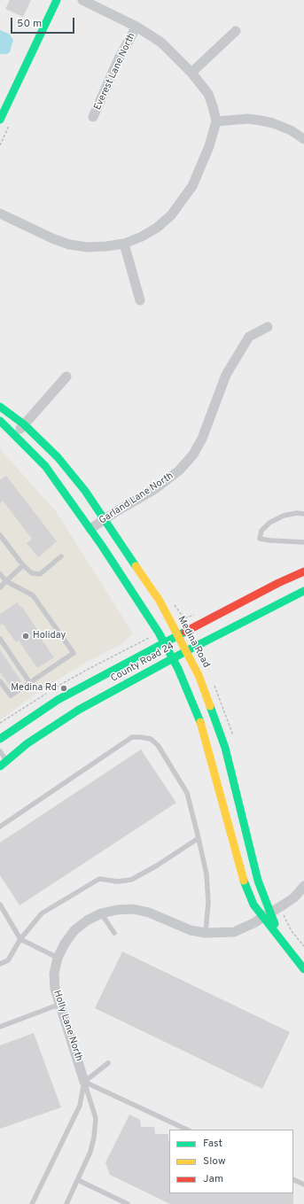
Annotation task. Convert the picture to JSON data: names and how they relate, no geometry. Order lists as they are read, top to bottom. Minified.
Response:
{"streets":{"street":["Everest Lane North","Garland Lane North","Medina Road","County Road 24","Holly Lane North"]},"crossings":[["Garland Lane North","Medina Road"],["Medina Road","County Road 24"],["Medina Road","Holly Lane North"]],"places":["Holiday","Medina Rd"],"legend":["Fast","Slow","Jam"],"scale_bar":"50 m"}
